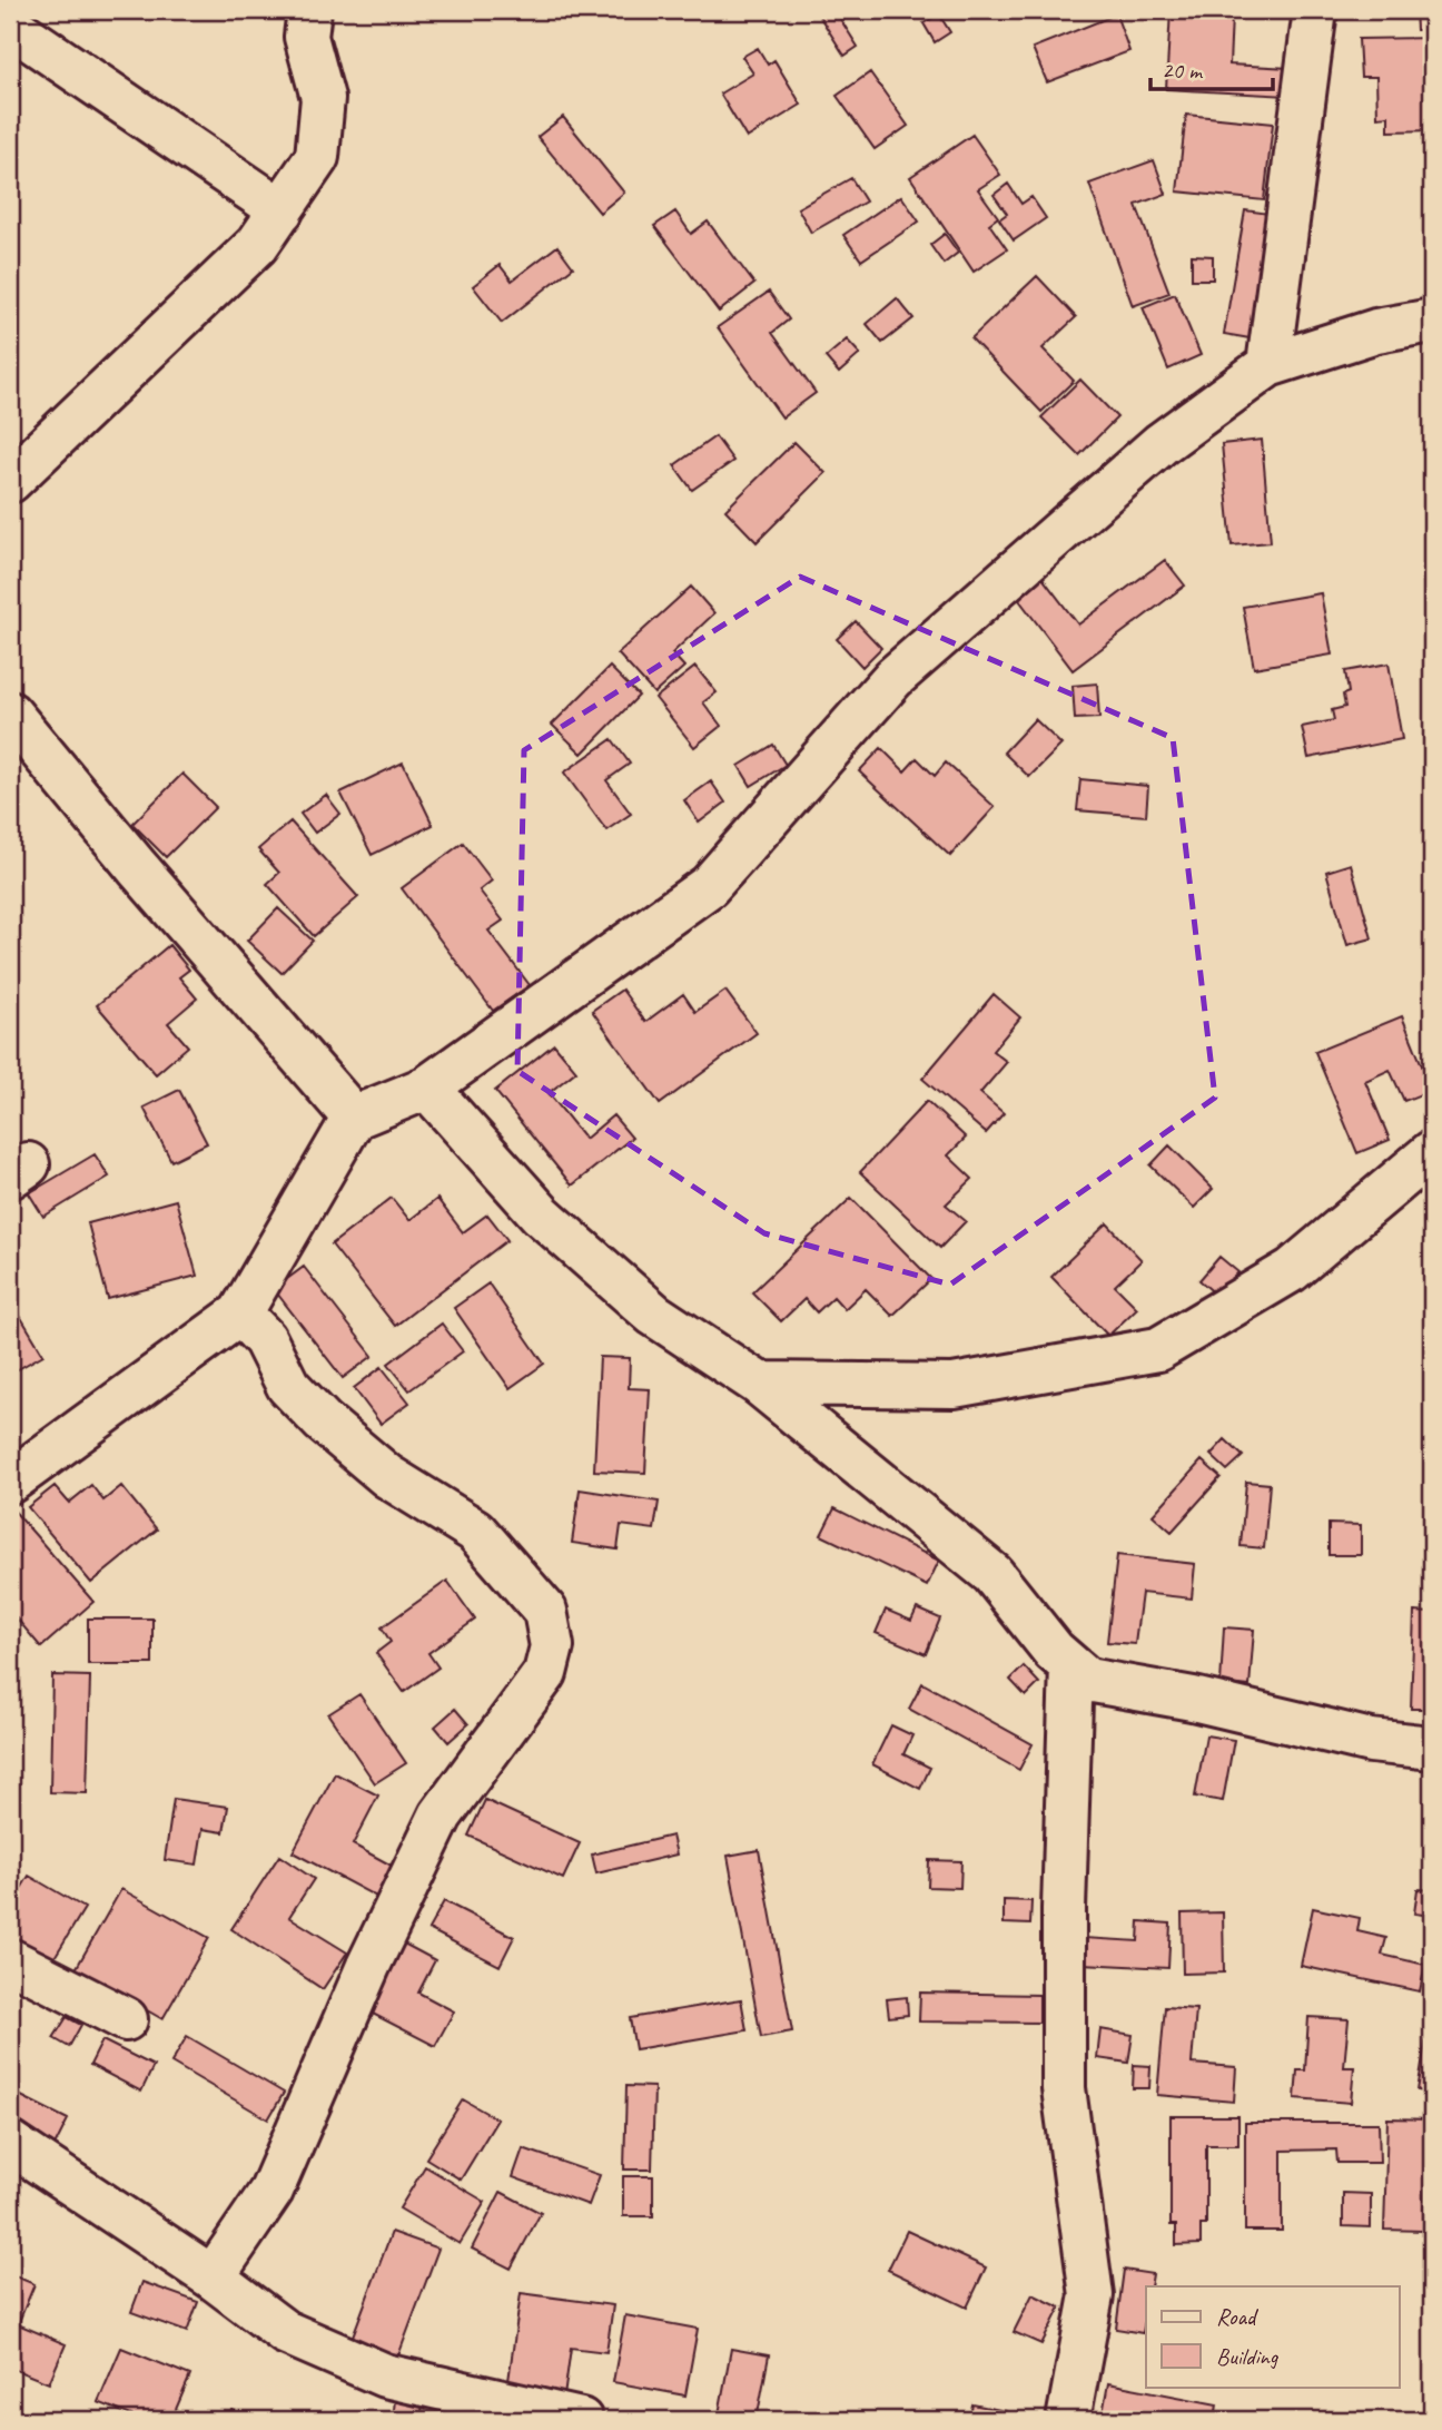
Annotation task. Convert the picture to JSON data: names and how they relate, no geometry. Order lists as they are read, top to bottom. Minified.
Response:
{"legend":["Road","Building"],"scale_bar":"20 m"}
